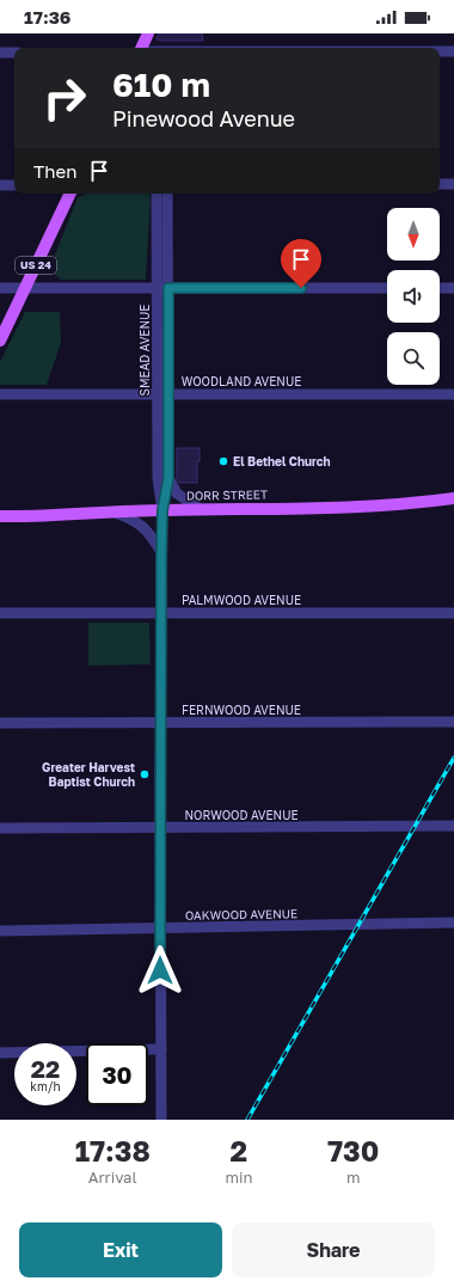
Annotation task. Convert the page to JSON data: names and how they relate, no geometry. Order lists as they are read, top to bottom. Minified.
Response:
{"streets":{"main road":["US 24","DORR STREET"],"street":["SMEAD AVENUE","WOODLAND AVENUE","PALMWOOD AVENUE","FERNWOOD AVENUE","NORWOOD AVENUE","OAKWOOD AVENUE"]},"crossings":[["SMEAD AVENUE","WOODLAND AVENUE"],["SMEAD AVENUE","DORR STREET"],["SMEAD AVENUE","PALMWOOD AVENUE"],["SMEAD AVENUE","FERNWOOD AVENUE"],["SMEAD AVENUE","NORWOOD AVENUE"],["SMEAD AVENUE","OAKWOOD AVENUE"]],"places":["El Bethel Church","Greater Harvest Baptist Church"],"north":"bottom","page":{"status":"17:36","turn":["610 m","Pinewood Avenue"],"then":"Then","speed":"22 km/h","limit":"30","eta":["17:38","Arrival","2","min","730","m"],"buttons":["Exit","Share"]}}
